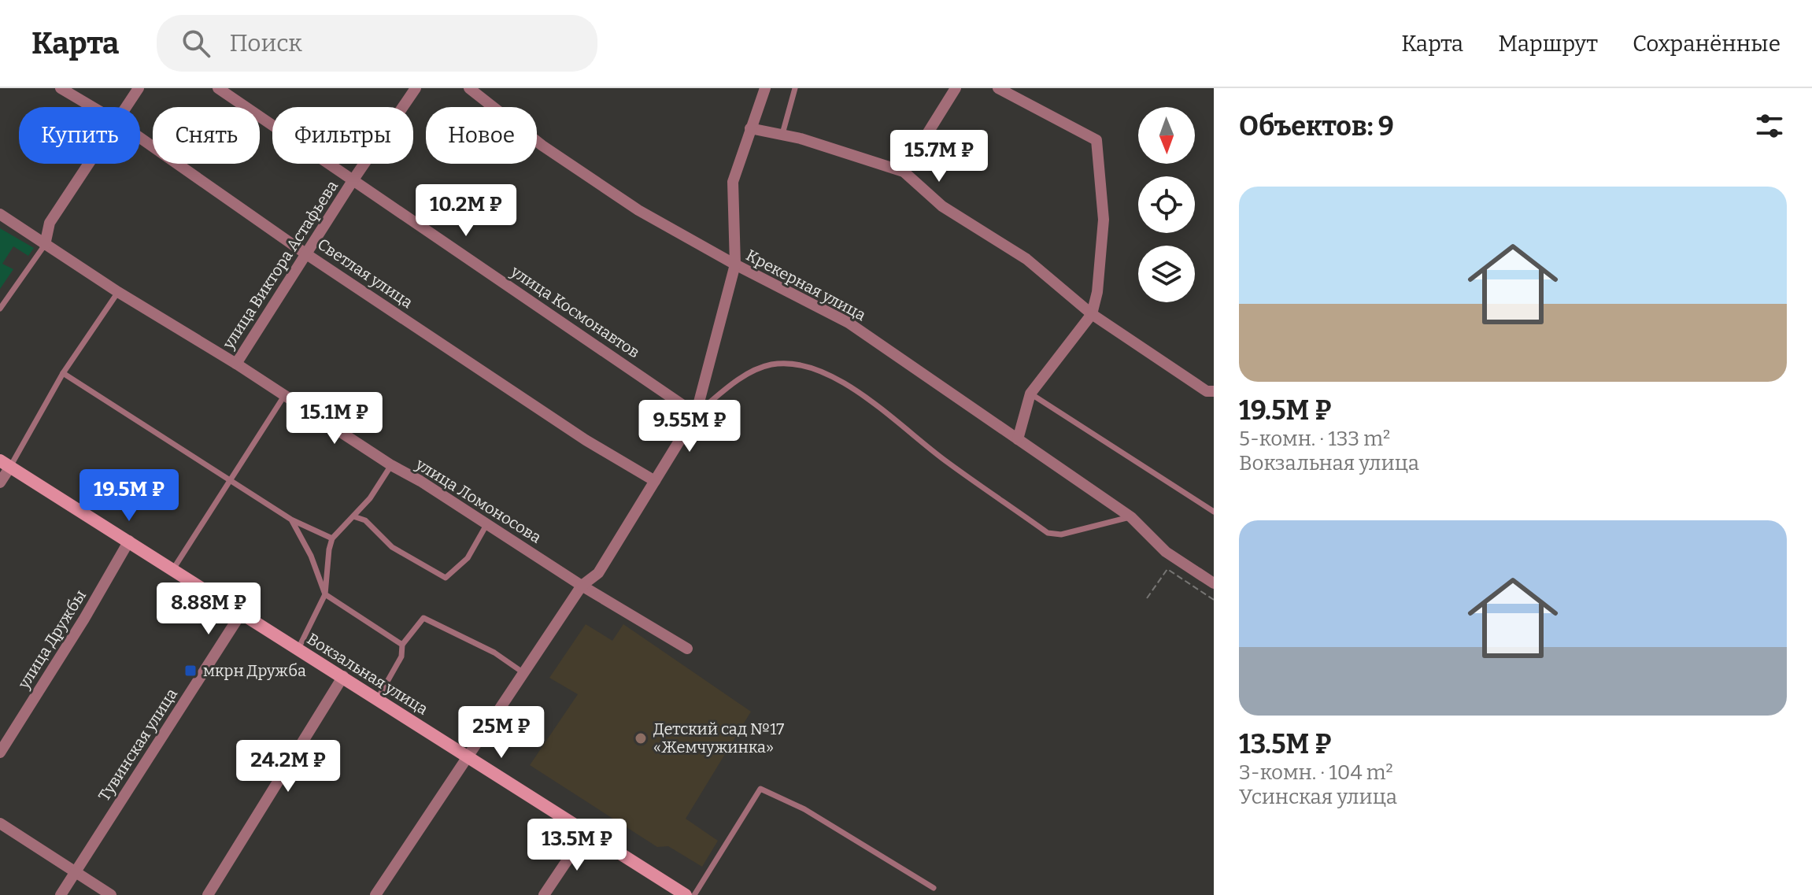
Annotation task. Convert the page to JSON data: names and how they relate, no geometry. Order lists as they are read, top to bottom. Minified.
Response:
{"streets":{"street":["улица Виктора Астафьева","Светлая улица","Крекерная улица","улица Космонавтов","улица Ломоносова","улица Дружбы","Вокзальная улица","Тувинская улица"]},"crossings":[["улица Виктора Астафьева","Светлая улица"],["улица Виктора Астафьева","улица Космонавтов"],["улица Виктора Астафьева","улица Ломоносова"],["улица Дружбы","Вокзальная улица"],["Вокзальная улица","Тувинская улица"]],"places":{"transit":["мкрн Дружба"],"other":["Детский сад №17 «Жемчужинка»"]},"north":"bottom","page":{"header":"Карта","search":"Поиск","nav":["Карта","Маршрут","Сохранённые"],"heading":"Объектов: 9","chip":["Купить","Снять","Фильтры","Новое"],"price":["15.7M ₽","10.2M ₽","15.1M ₽","9.55M ₽","19.5M ₽","8.88M ₽","25M ₽","24.2M ₽","13.5M ₽"],"list":[{"name":"19.5M ₽","note":"5-комн. · 133 m² · Вокзальная улица"},{"name":"13.5M ₽","note":"3-комн. · 104 m² · Усинская улица"}]}}
